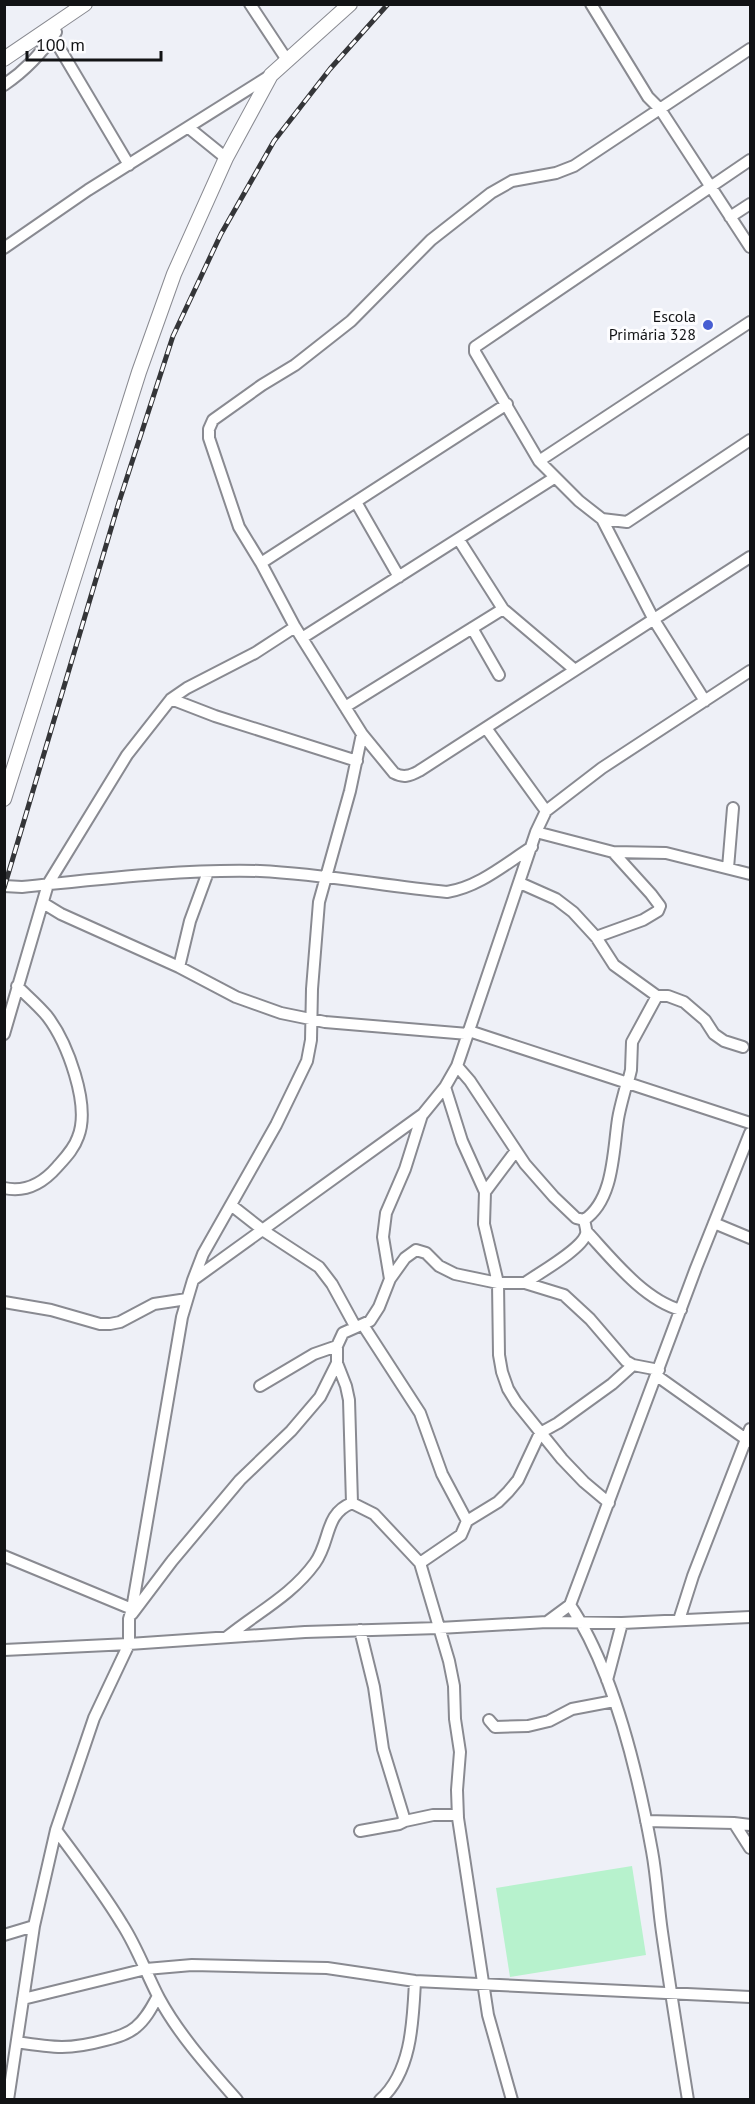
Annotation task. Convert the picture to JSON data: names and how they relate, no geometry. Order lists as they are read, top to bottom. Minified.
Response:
{"places":["Escola Primária 328"],"scale_bar":"100 m"}
